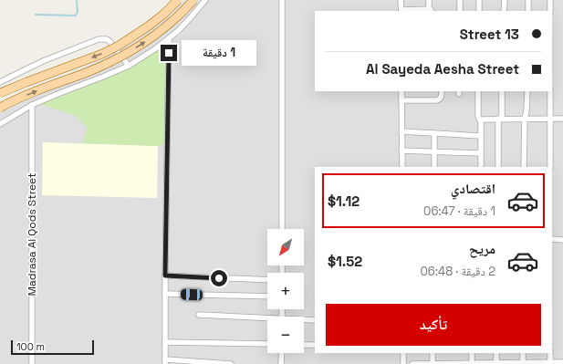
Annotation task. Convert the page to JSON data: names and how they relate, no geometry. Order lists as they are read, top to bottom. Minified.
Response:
{"streets":{"street":["Madrasa Al Qods Street"]},"scale_bar":"100 m","north":"bottom left","page":{"banner":["Street 13","Al Sayeda Aesha Street"],"bubble":"1 دقيقة","list":[{"name":"اقتصادي","note":"1 دقيقة · 06:47","value":"$1.12"},{"name":"مريح","note":"2 دقيقة · 06:48","value":"$1.52"}],"map_buttons":["+","−"],"buttons":"تأكيد","scale":"100 m"}}
